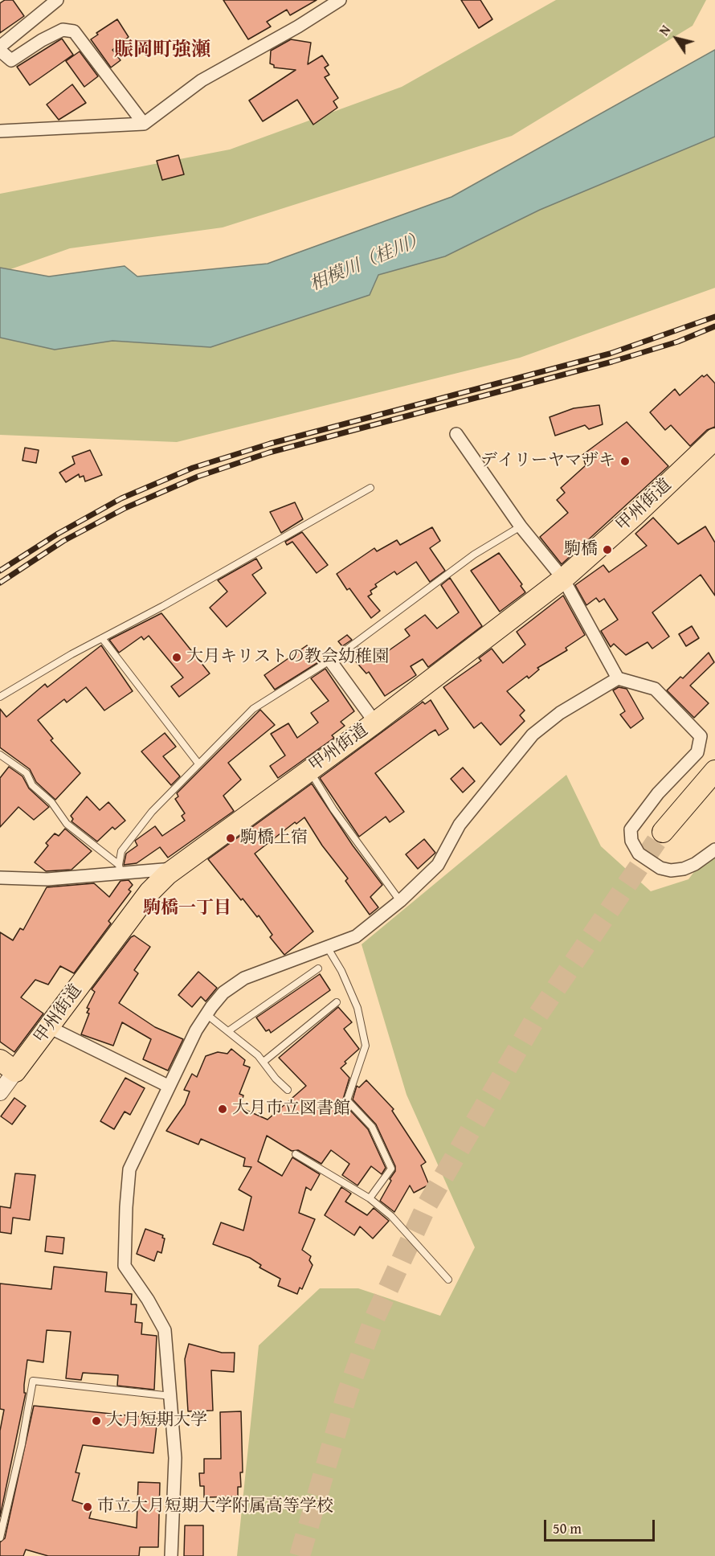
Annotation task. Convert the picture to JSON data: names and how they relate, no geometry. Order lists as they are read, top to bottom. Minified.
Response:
{"streets":{"highway":["甲州街道"]},"districts":["賑岡町強瀬","駒橋一丁目"],"water":["相模川（桂川）"],"places":["デイリーヤマザキ","駒橋","大月キリストの教会幼稚園","駒橋上宿","大月市立図書館","大月短期大学","市立大月短期大学附属高等学校"],"scale_bar":"50 m","north":"top left"}
